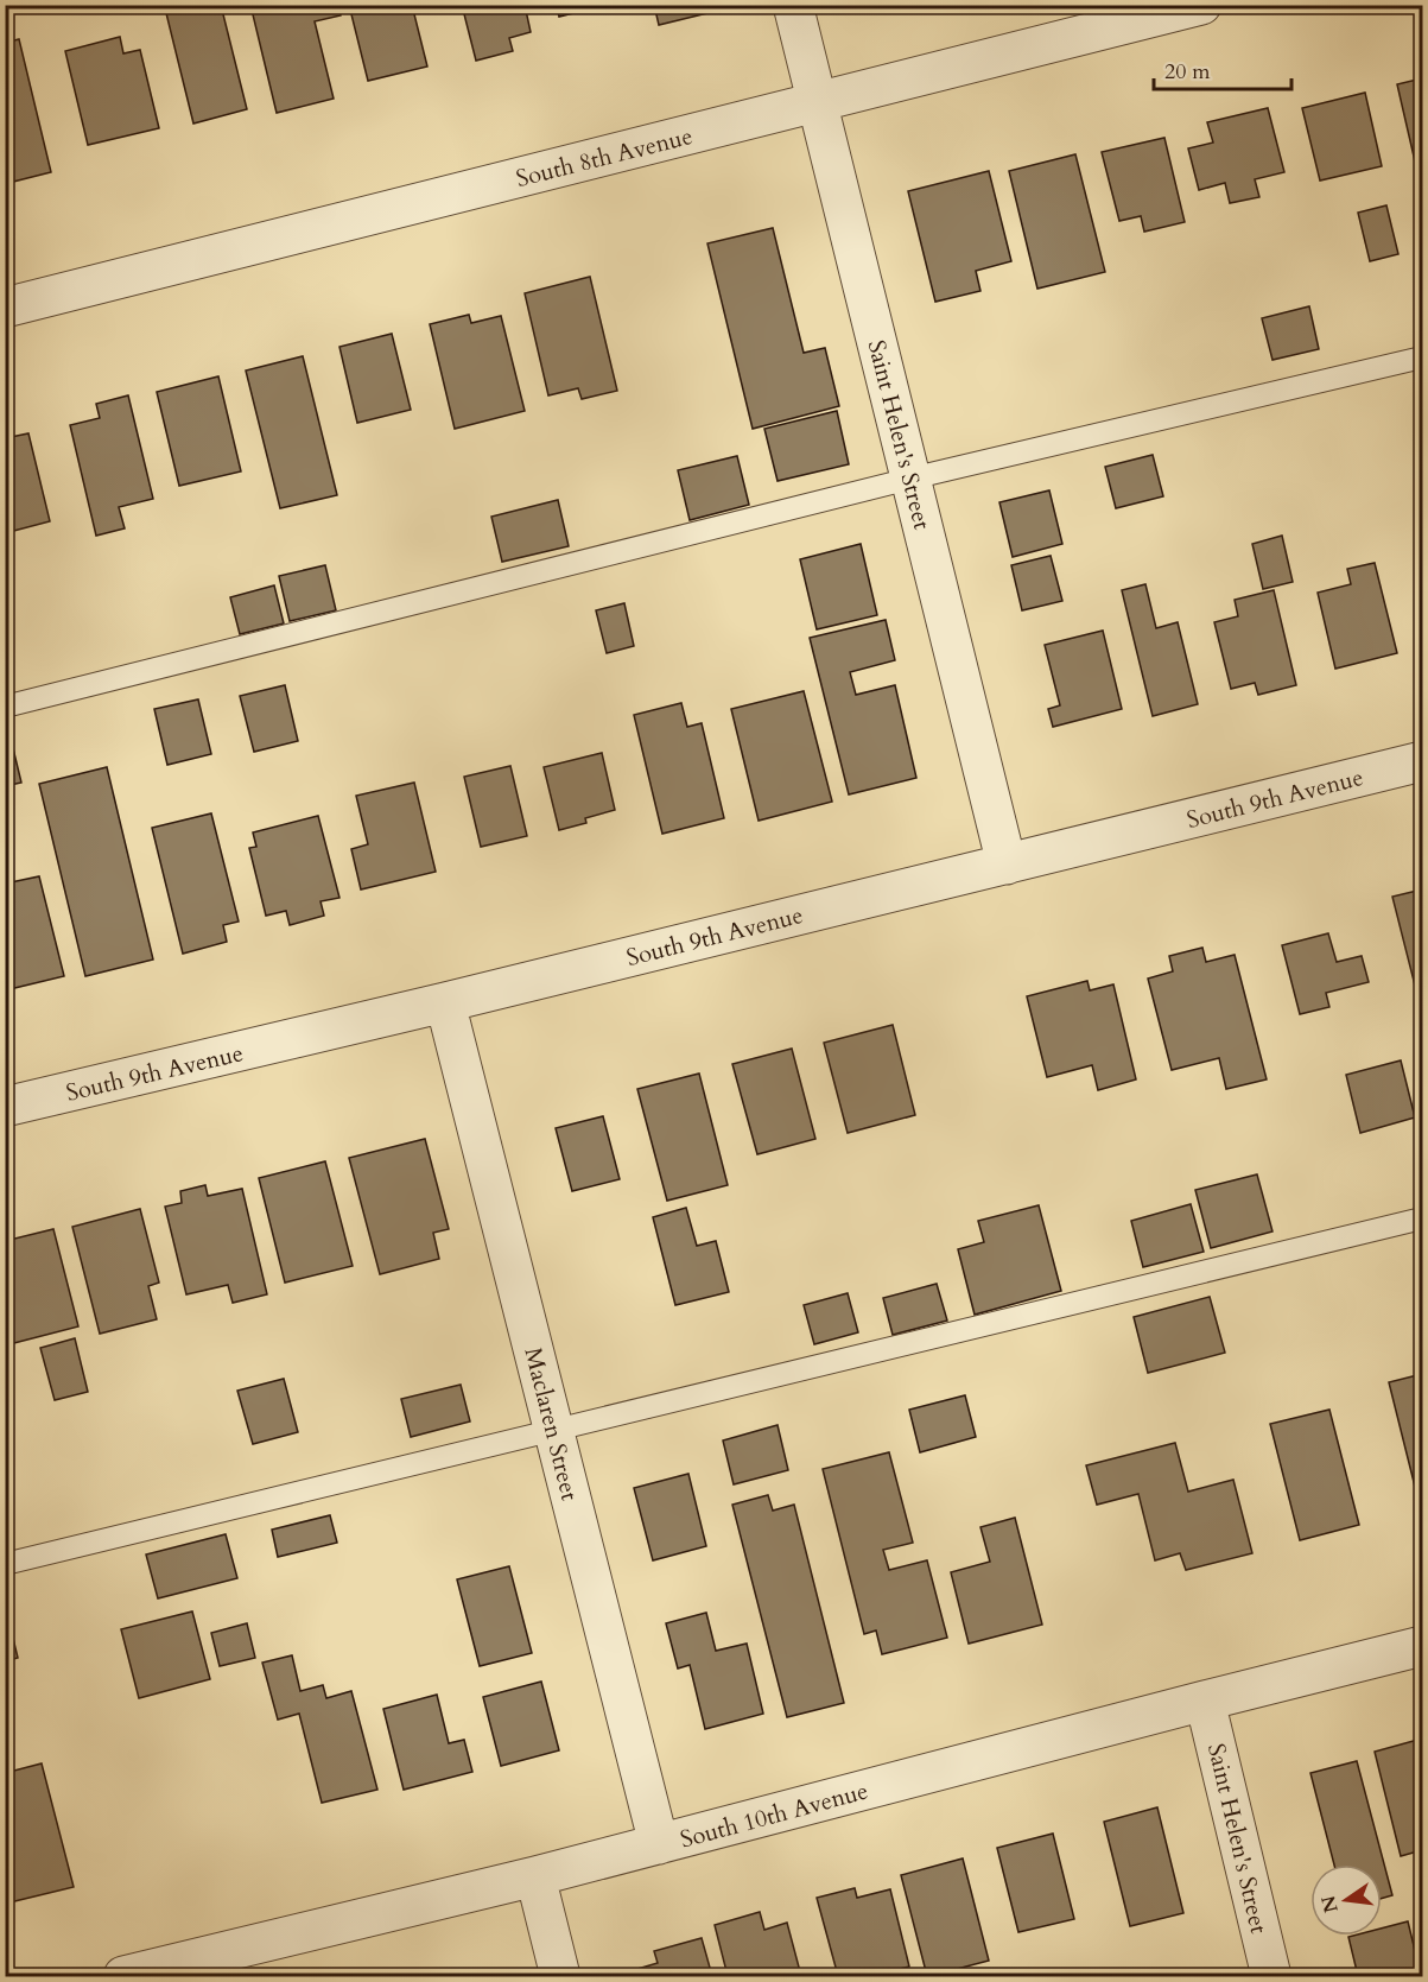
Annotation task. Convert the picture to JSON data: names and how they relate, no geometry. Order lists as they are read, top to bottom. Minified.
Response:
{"streets":{"street":["South 8th Avenue","Saint Helen's Street","South 9th Avenue","Maclaren Street","South 10th Avenue"]},"crossings":[["South 8th Avenue","Saint Helen's Street"],["Saint Helen's Street","South 9th Avenue"],["Saint Helen's Street","South 10th Avenue"],["South 9th Avenue","Maclaren Street"],["Maclaren Street","South 10th Avenue"]],"scale_bar":"20 m","north":"left"}
